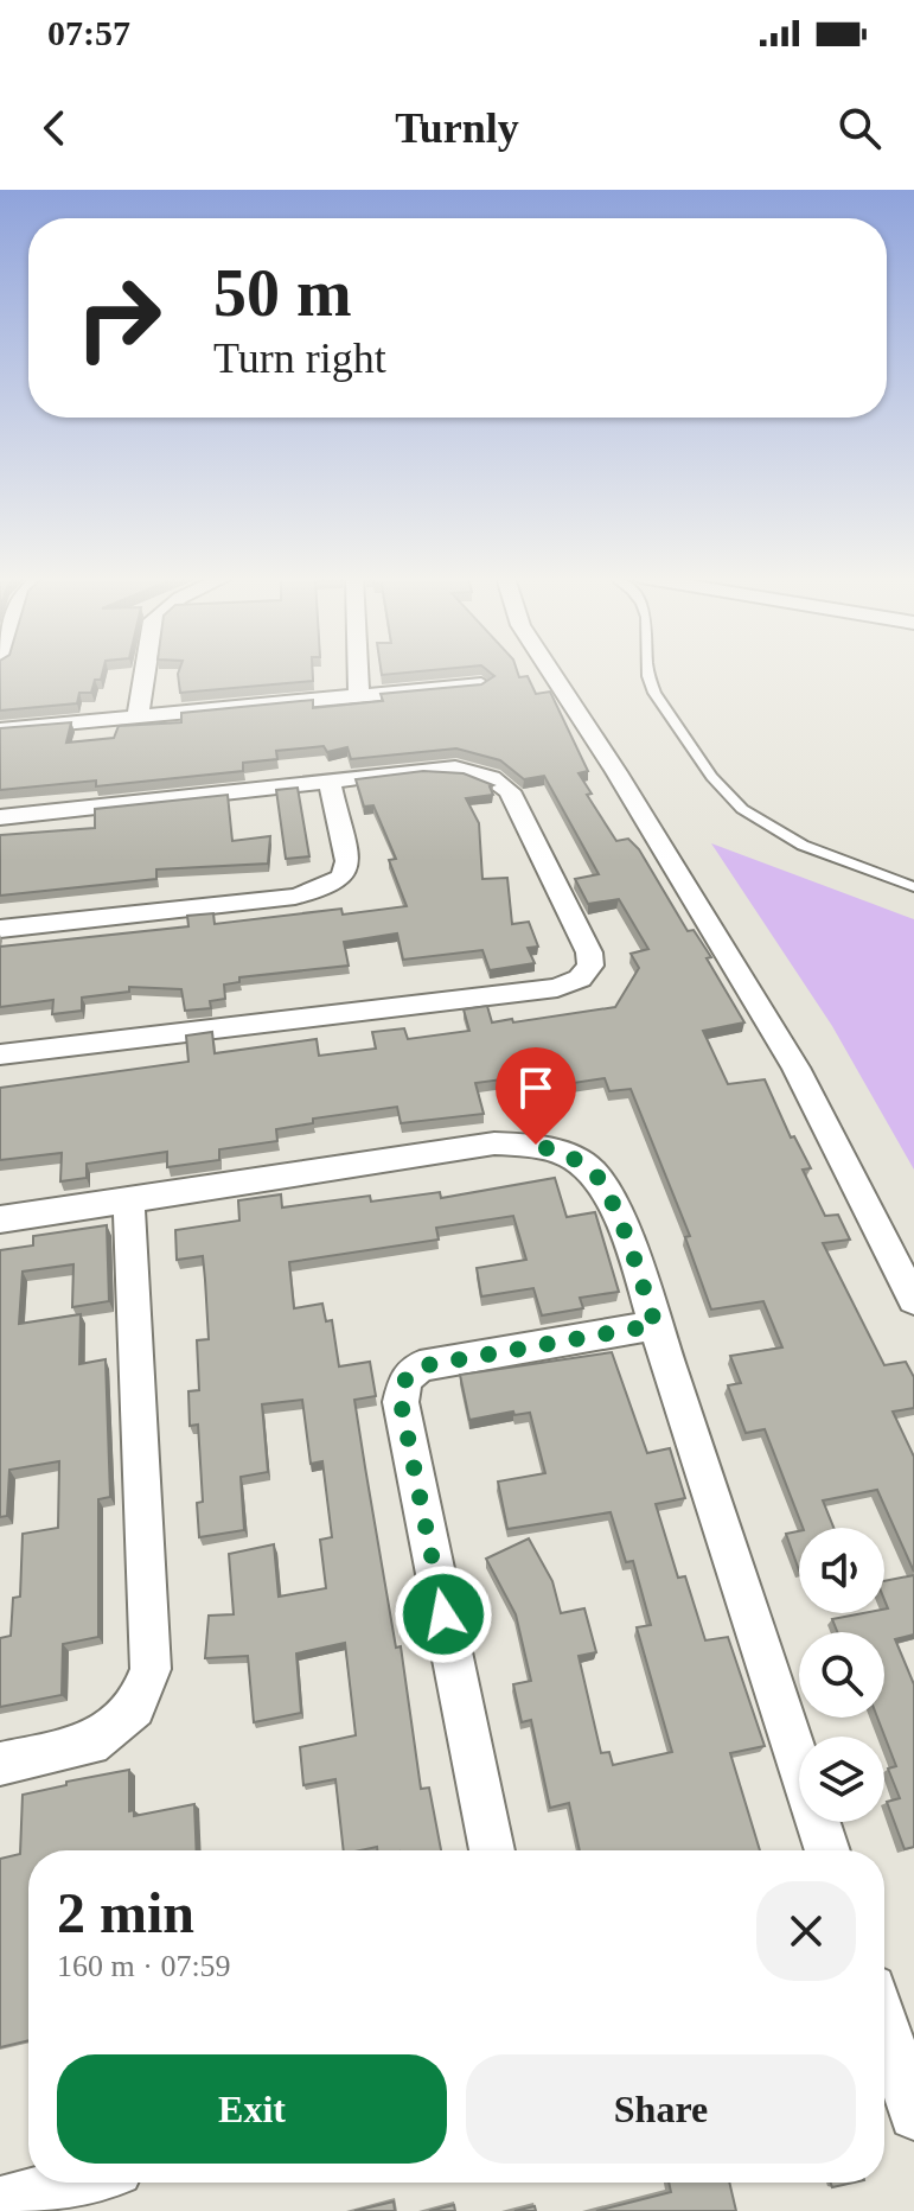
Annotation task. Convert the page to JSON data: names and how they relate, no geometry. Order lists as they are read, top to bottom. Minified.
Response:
{"page":{"status":"07:57","header":"Turnly","turn":["50 m","Turn right"],"heading":["2 min","160 m · 07:59"],"buttons":["Exit","Share"]}}
